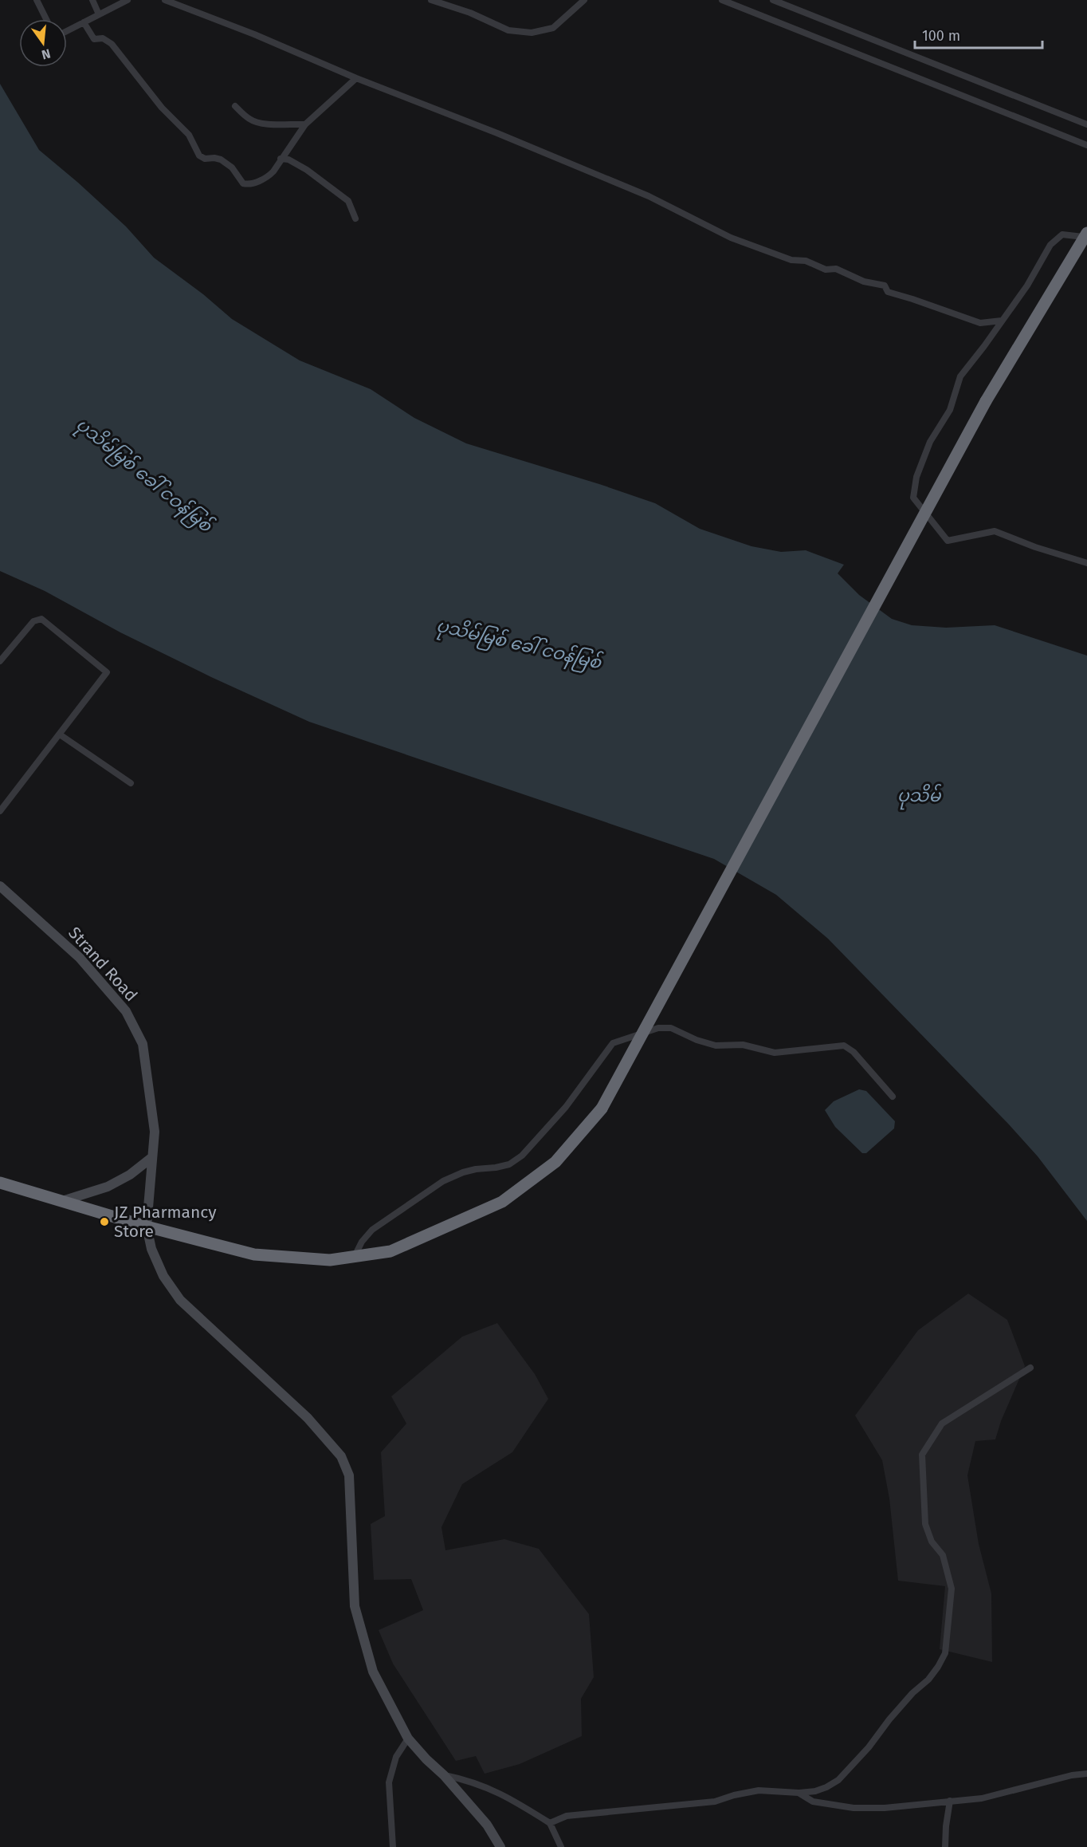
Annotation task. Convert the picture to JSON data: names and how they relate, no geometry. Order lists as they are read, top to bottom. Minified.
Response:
{"streets":{"street":["Strand Road"]},"water":["ပုသိမ်မြစ် ခေါ် ငဝန်မြစ်","ပုသိမ်"],"places":["JZ Pharmancy Store"],"scale_bar":"100 m","north":"bottom"}
